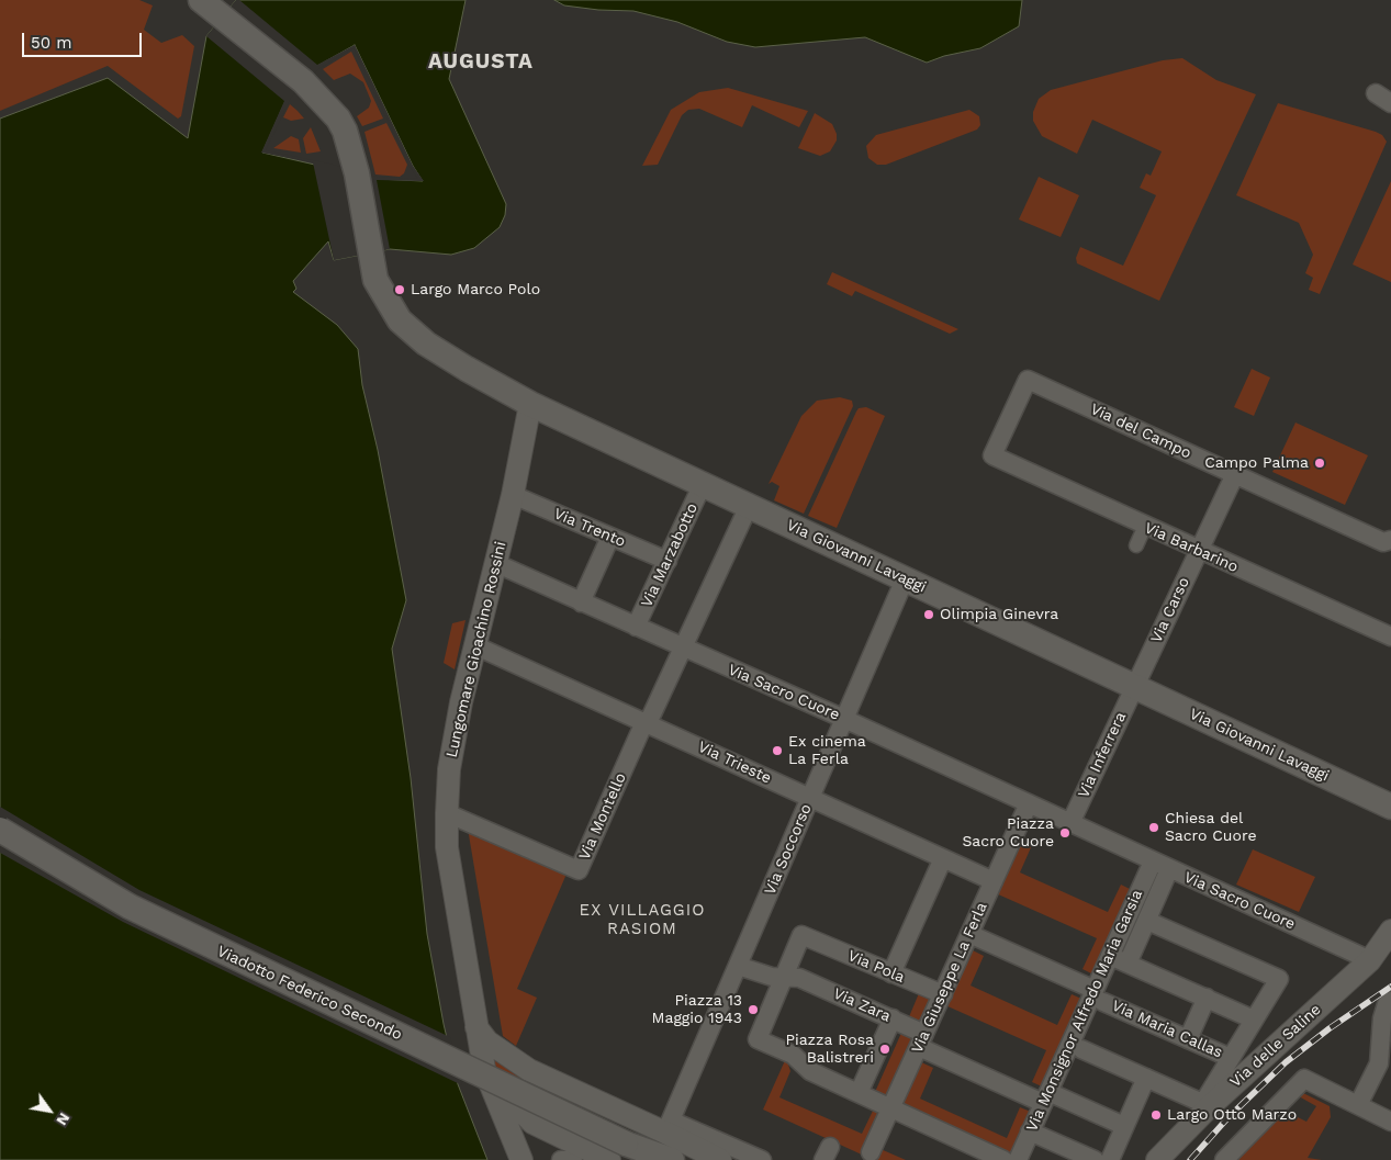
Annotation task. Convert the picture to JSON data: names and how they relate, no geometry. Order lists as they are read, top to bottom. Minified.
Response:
{"streets":{"main road":["Via Giovanni Lavaggi","Viadotto Federico Secondo"],"street":["Via del Campo","Via Trento","Via Barbarino","Via Marzabotto","Via Carso","Lungomare Gioachino Rossini","Via Sacro Cuore","Via Inferrera","Via Trieste","Via Montello","Via Soccorso","Via Pola","Via Giuseppe La Ferla","Via Zara","Via Monsignor Alfredo Maria Garsia","Via Maria Callas","Via delle Saline"]},"crossings":[["Via del Campo","Via Barbarino"],["Via del Campo","Via Carso"],["Via Trento","Via Marzabotto"],["Via Trento","Lungomare Gioachino Rossini"],["Via Barbarino","Via Carso"],["Via Marzabotto","Via Giovanni Lavaggi"],["Via Marzabotto","Via Sacro Cuore"],["Via Giovanni Lavaggi","Via Carso"],["Via Giovanni Lavaggi","Lungomare Gioachino Rossini"],["Via Giovanni Lavaggi","Via Inferrera"],["Via Giovanni Lavaggi","Via Montello"],["Via Giovanni Lavaggi","Via Soccorso"],["Via Carso","Via Inferrera"],["Lungomare Gioachino Rossini","Via Sacro Cuore"],["Lungomare Gioachino Rossini","Via Trieste"],["Lungomare Gioachino Rossini","Via Montello"],["Via Sacro Cuore","Via Inferrera"],["Via Sacro Cuore","Via Montello"],["Via Sacro Cuore","Via Soccorso"],["Via Sacro Cuore","Via Giuseppe La Ferla"],["Via Sacro Cuore","Via Monsignor Alfredo Maria Garsia"],["Via Sacro Cuore","Via delle Saline"],["Via Trieste","Via Montello"],["Via Trieste","Via Soccorso"],["Via Trieste","Via Giuseppe La Ferla"],["Via Soccorso","Via Zara"],["Via Pola","Via Giuseppe La Ferla"],["Via Pola","Via Zara"],["Via Giuseppe La Ferla","Via Zara"],["Via Giuseppe La Ferla","Via Maria Callas"],["Via Zara","Via Monsignor Alfredo Maria Garsia"],["Via Monsignor Alfredo Maria Garsia","Via Maria Callas"]],"districts":["AUGUSTA","EX VILLAGGIO RASIOM"],"places":["Largo Marco Polo","Campo Palma","Olimpia Ginevra","Ex cinema La Ferla","Chiesa del Sacro Cuore","Piazza Sacro Cuore","Piazza 13 Maggio 1943","Piazza Rosa Balistreri","Largo Otto Marzo"],"scale_bar":"50 m","north":"bottom right"}
